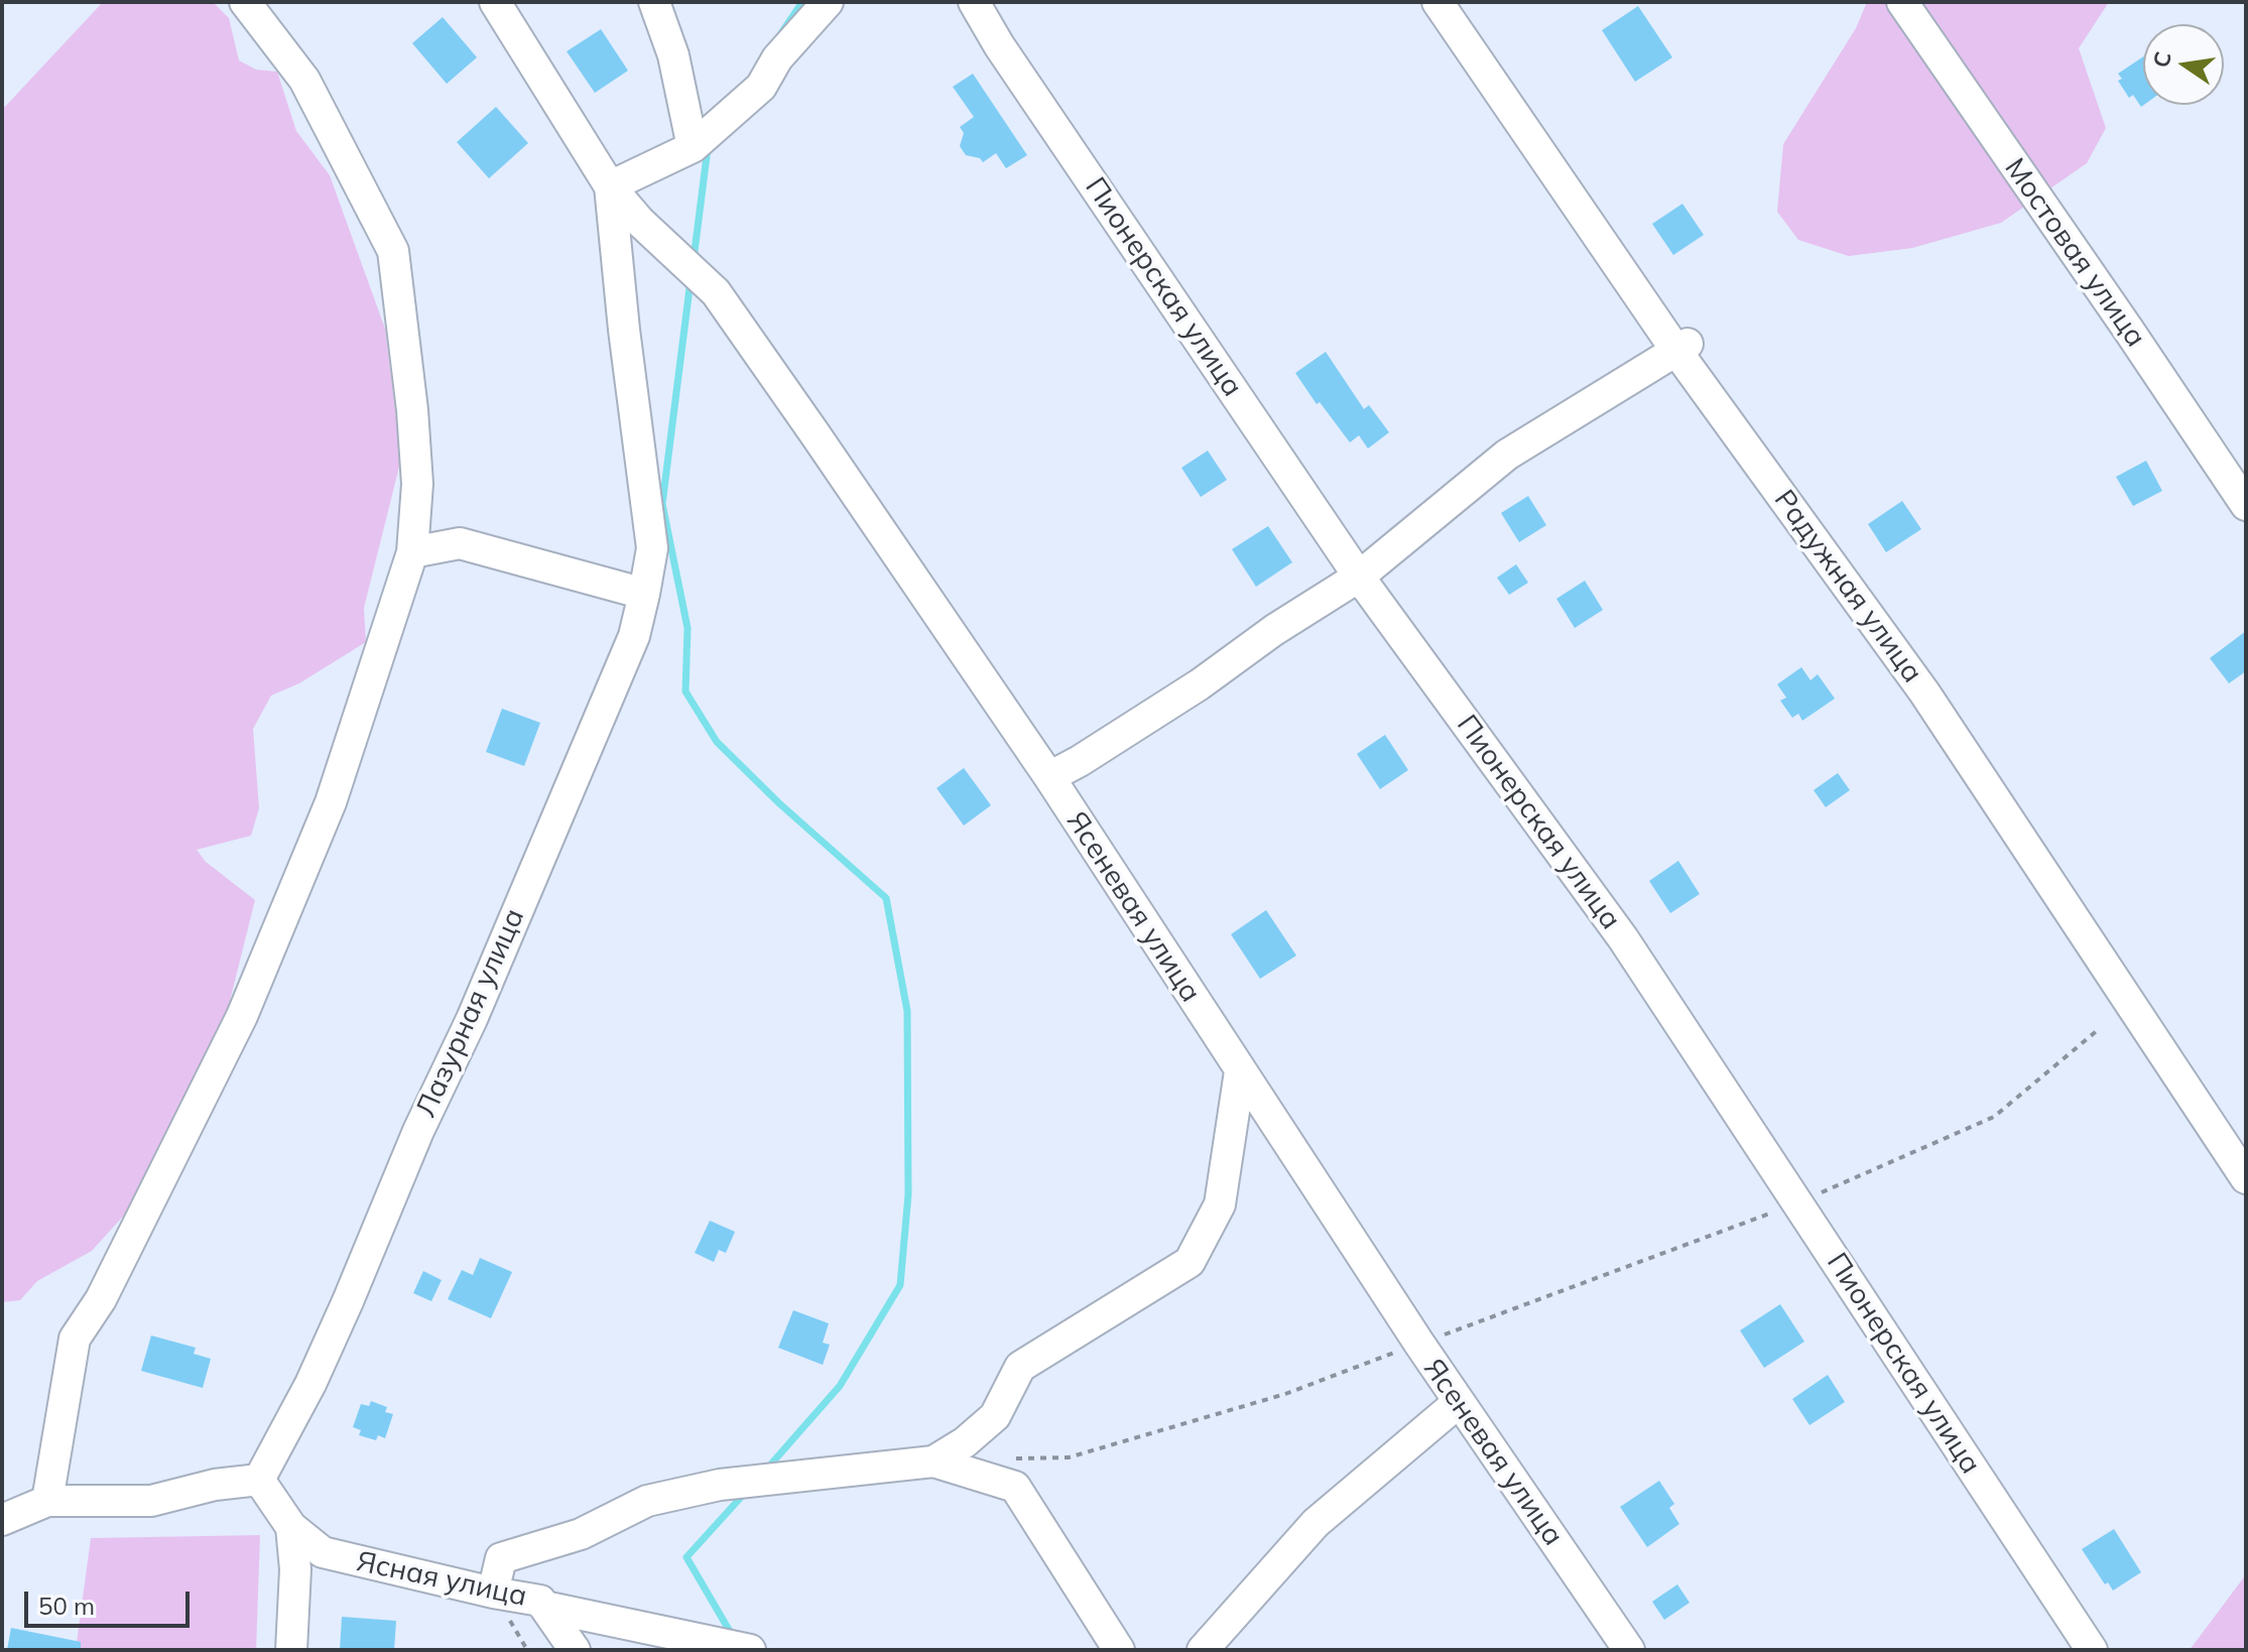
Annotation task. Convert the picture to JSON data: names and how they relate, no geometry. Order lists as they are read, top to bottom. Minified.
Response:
{"streets":{"street":["Мостовая улица","Пионерская улица","Радужная улица","Ясеневая улица","Лазурная улица","Ясная улица"]},"crossings":[["Ясеневая улица","Лазурная улица"]],"scale_bar":"50 m","north":"left"}
